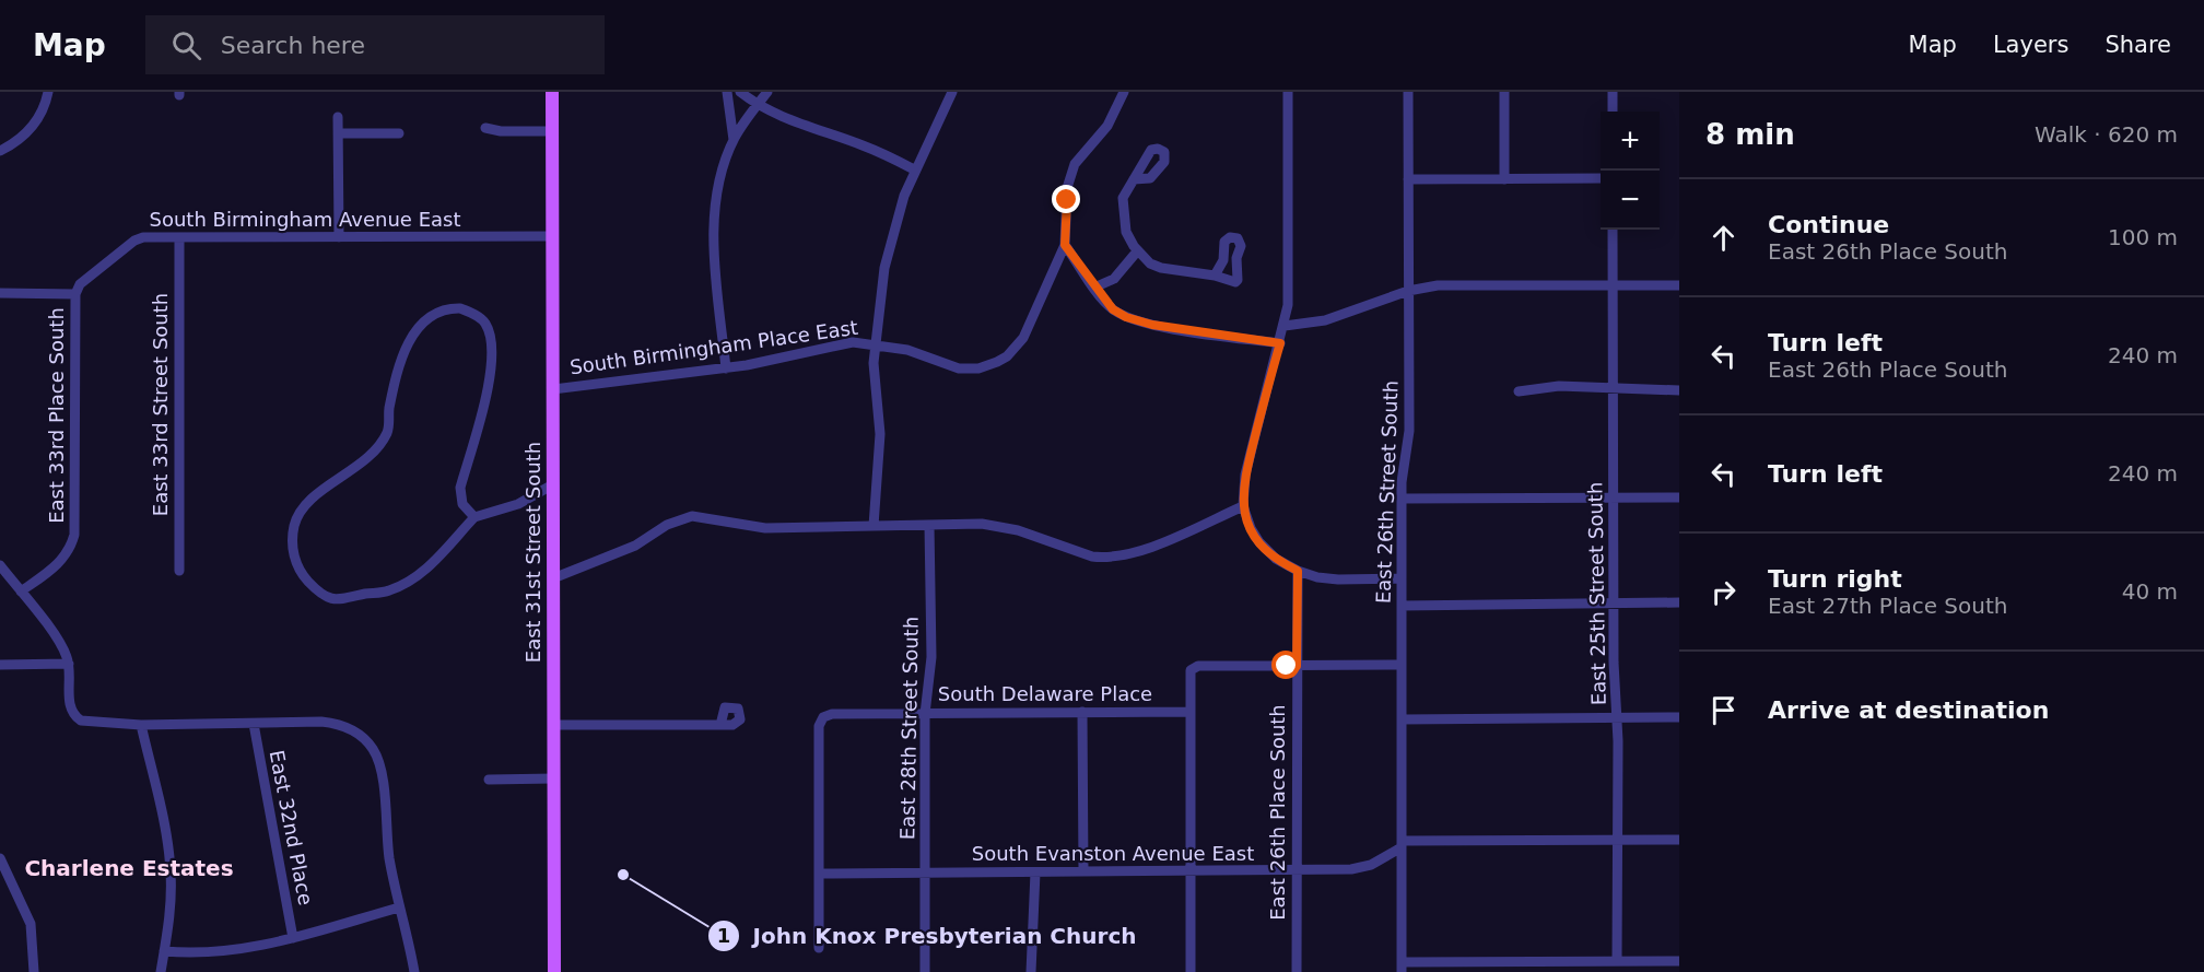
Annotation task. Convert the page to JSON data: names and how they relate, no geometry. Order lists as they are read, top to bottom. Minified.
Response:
{"streets":{"main road":["East 31st Street South"],"street":["South Birmingham Avenue East","South Birmingham Place East","East 33rd Street South","East 33rd Place South","East 26th Street South","East 25th Street South","South Delaware Place","East 28th Street South","East 26th Place South","East 32nd Place","South Evanston Avenue East"]},"crossings":[["South Birmingham Avenue East","East 33rd Street South"],["South Birmingham Avenue East","East 33rd Place South"],["South Birmingham Avenue East","East 31st Street South"],["South Birmingham Place East","East 31st Street South"],["East 26th Street South","South Evanston Avenue East"],["East 25th Street South","South Evanston Avenue East"],["South Delaware Place","East 28th Street South"],["South Delaware Place","South Evanston Avenue East"],["East 28th Street South","South Evanston Avenue East"],["East 26th Place South","South Evanston Avenue East"]],"districts":["Charlene Estates"],"places":["John Knox Presbyterian Church"],"page":{"header":"Map","search":"Search here","nav":["Map","Layers","Share"],"heading":["8 min","Walk · 620 m"],"map_buttons":["+","−"],"list":[["Continue","East 26th Place South","100 m"],["Turn left","East 26th Place South","240 m"],["Turn left","240 m"],["Turn right","East 27th Place South","40 m"],"Arrive at destination"]}}
